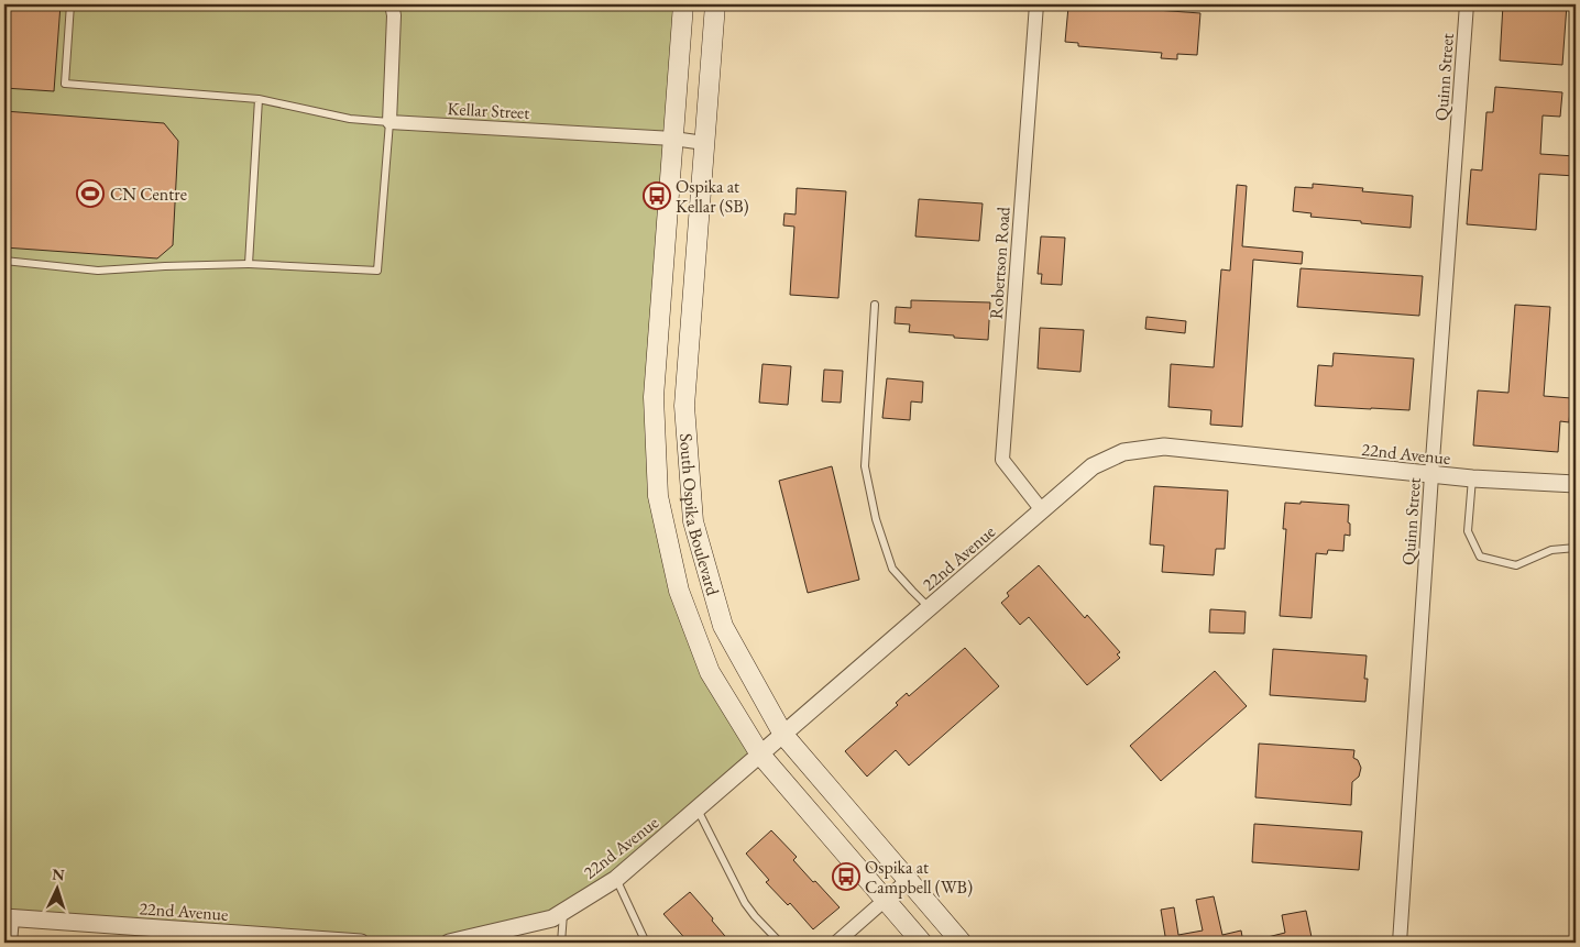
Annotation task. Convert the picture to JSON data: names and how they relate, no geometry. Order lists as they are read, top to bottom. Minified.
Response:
{"streets":{"main road":["South Ospika Boulevard"],"street":["Quinn Street","Kellar Street","Robertson Road","22nd Avenue"]},"crossings":[["Quinn Street","22nd Avenue"],["Kellar Street","South Ospika Boulevard"],["Robertson Road","22nd Avenue"],["22nd Avenue","South Ospika Boulevard"]],"places":{"sports":["CN Centre"],"bus stop":["Ospika at Kellar (SB)","Ospika at Campbell (WB)"]},"north":"top"}
